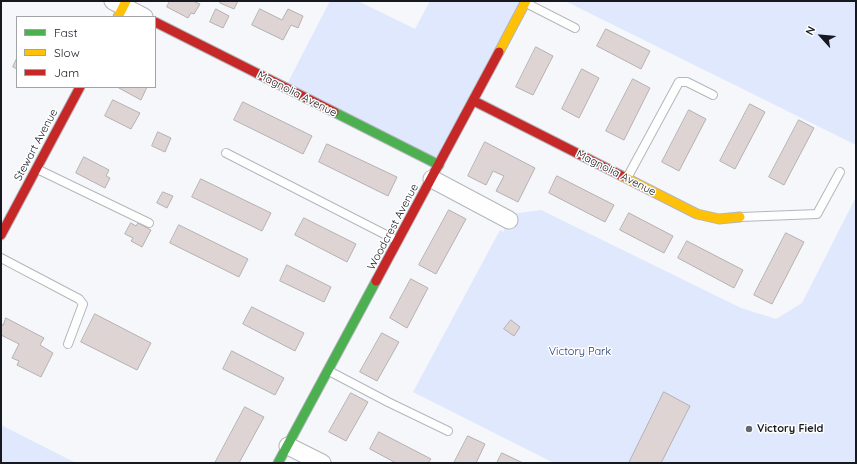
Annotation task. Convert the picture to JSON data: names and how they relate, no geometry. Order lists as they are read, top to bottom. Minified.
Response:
{"streets":{"street":["Magnolia Avenue","Stewart Avenue","Woodcrest Avenue"]},"crossings":[["Magnolia Avenue","Woodcrest Avenue"]],"parks":["Victory Park"],"places":["Victory Field"],"legend":["Fast","Slow","Jam"],"north":"top left"}
